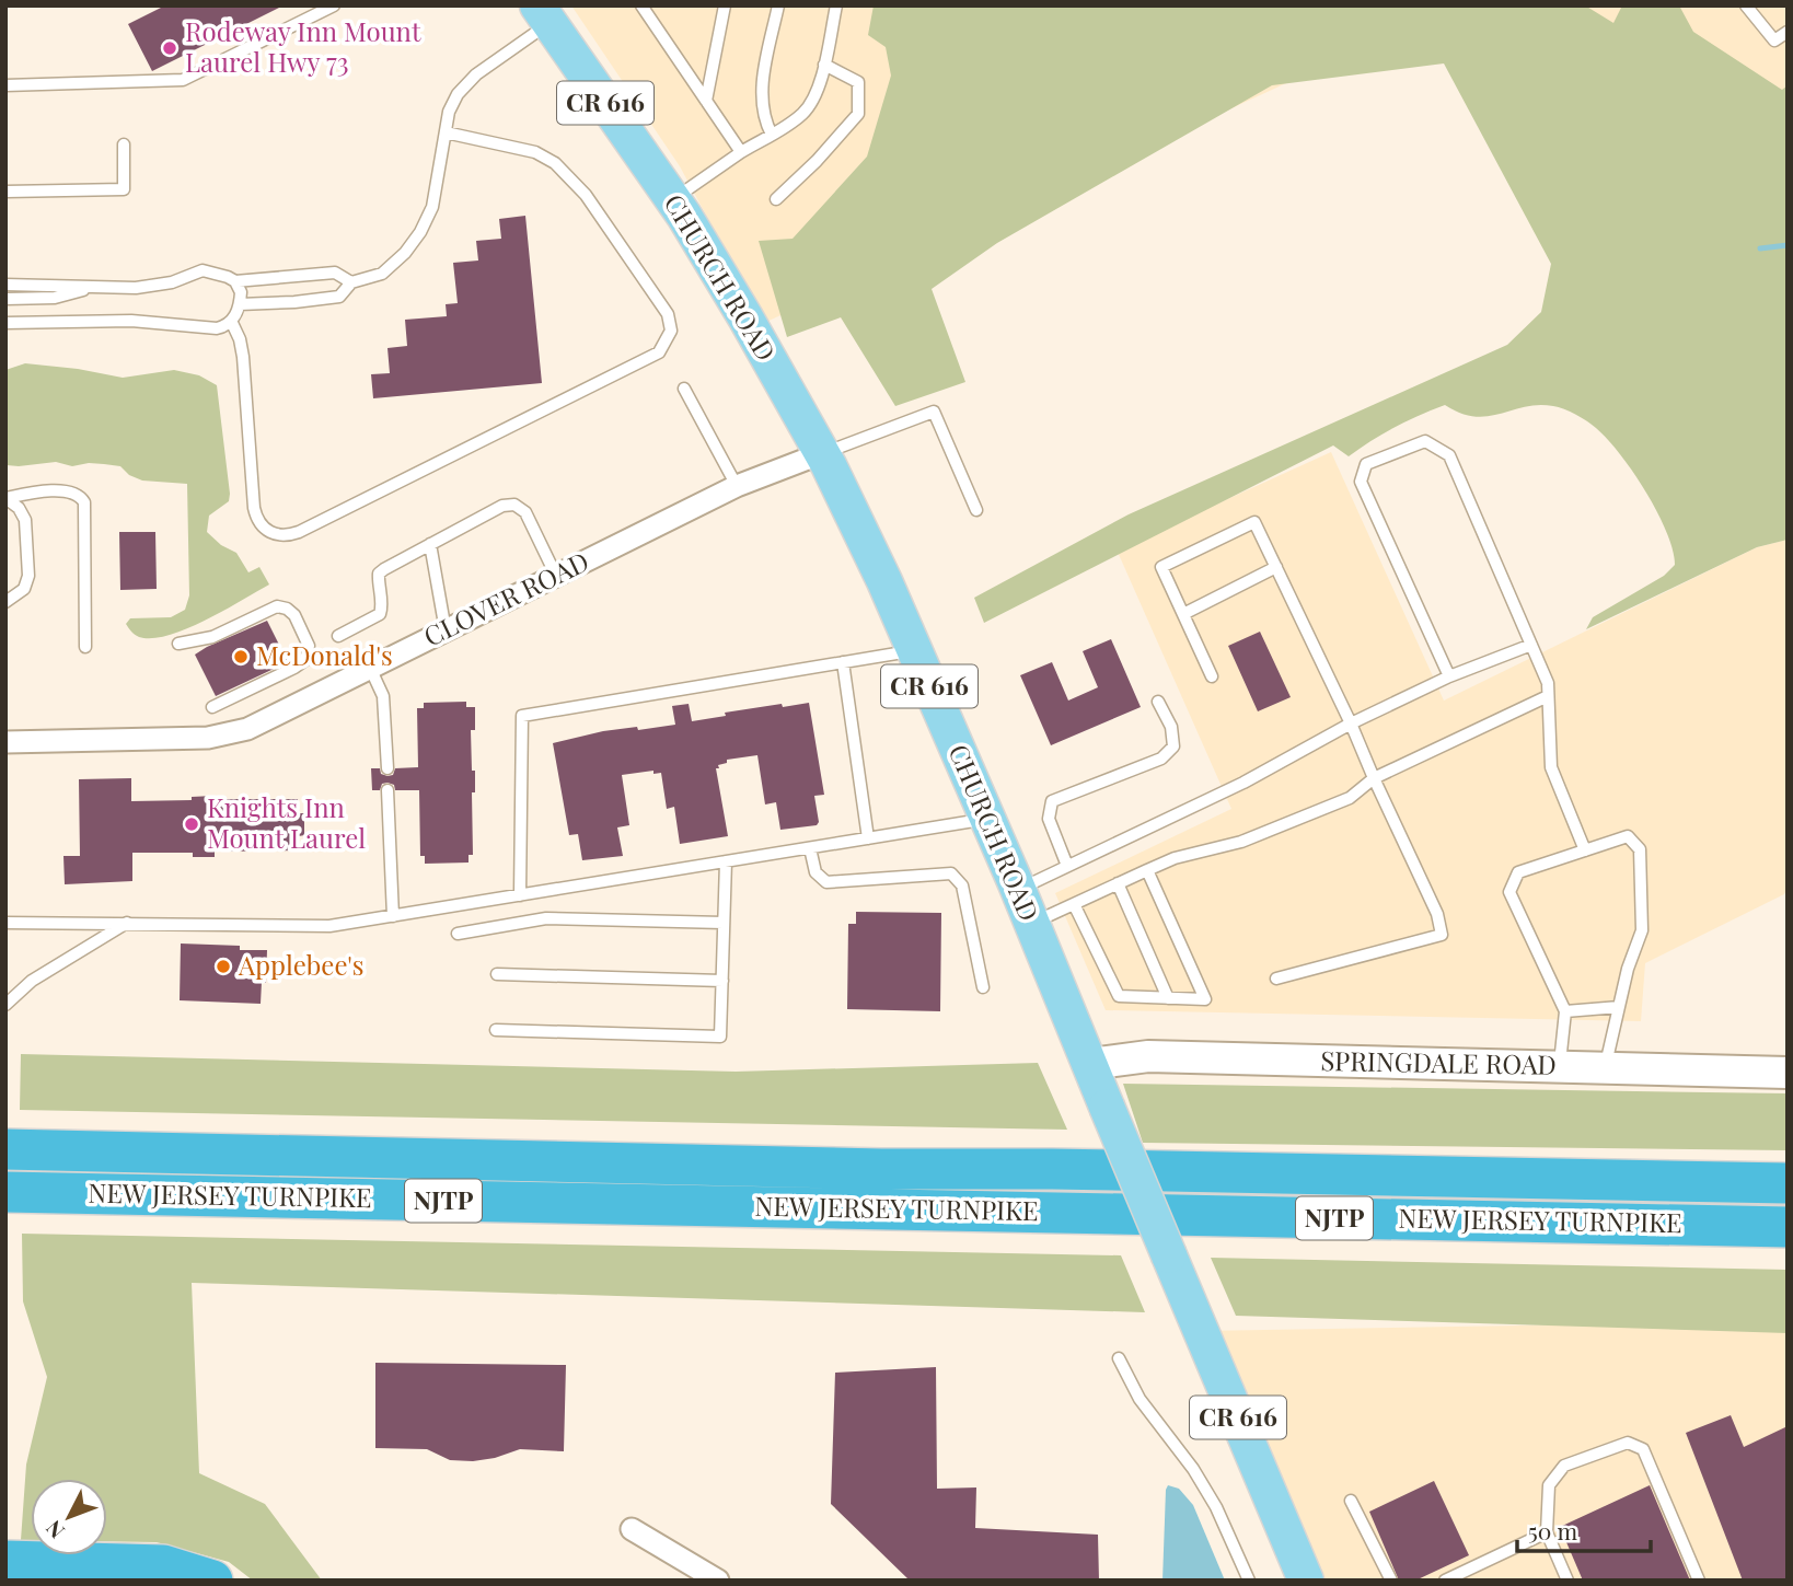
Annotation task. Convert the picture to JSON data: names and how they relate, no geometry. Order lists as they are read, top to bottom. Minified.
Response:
{"streets":{"highway":["NEW JERSEY TURNPIKE","NJTP"],"main road":["CR 616","CHURCH ROAD","SPRINGDALE ROAD"],"street":["CLOVER ROAD"]},"crossings":[["CHURCH ROAD","CLOVER ROAD"],["CHURCH ROAD","SPRINGDALE ROAD"]],"places":["Rodeway Inn Mount Laurel Hwy 73","McDonald's","Knights Inn Mount Laurel","Applebee's"],"scale_bar":"50 m","north":"bottom left"}
